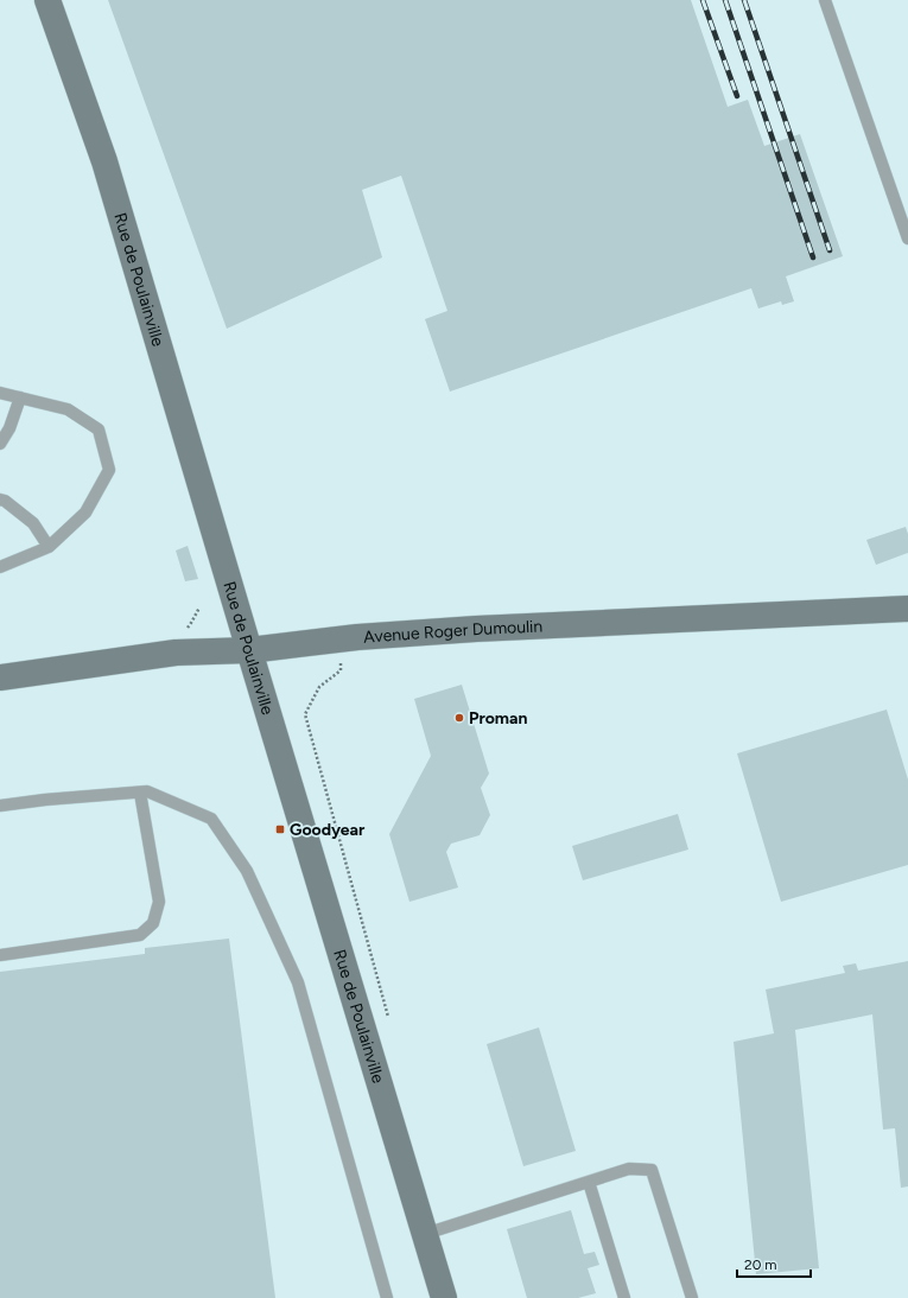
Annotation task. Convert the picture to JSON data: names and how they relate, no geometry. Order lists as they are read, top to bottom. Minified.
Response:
{"streets":{"street":["Rue de Poulainville","Avenue Roger Dumoulin"]},"crossings":[["Rue de Poulainville","Avenue Roger Dumoulin"]],"places":{"other":["Proman"],"transit":["Goodyear"]},"scale_bar":"20 m"}
